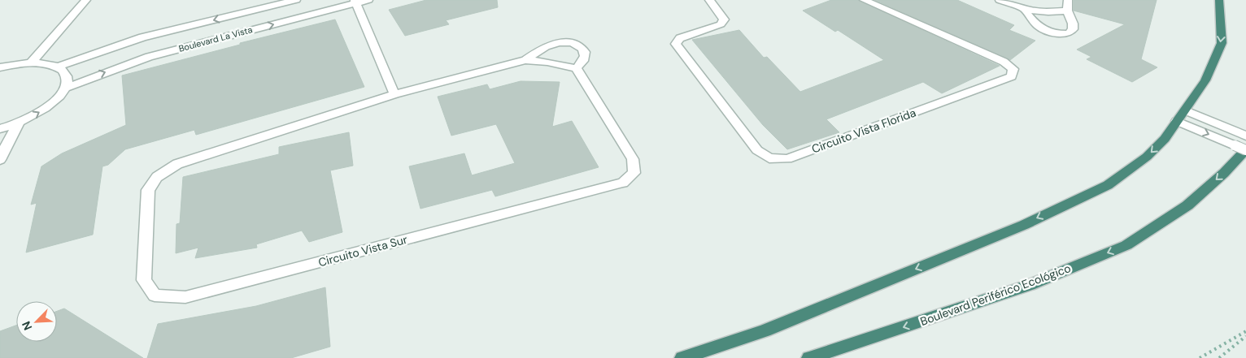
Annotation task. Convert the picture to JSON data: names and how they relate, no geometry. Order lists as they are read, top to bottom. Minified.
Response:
{"streets":{"highway":["Boulevard Periférico Ecológico"],"street":["Boulevard La Vista","Circuito Vista Florida","Circuito Vista Sur"]},"north":"bottom left"}
